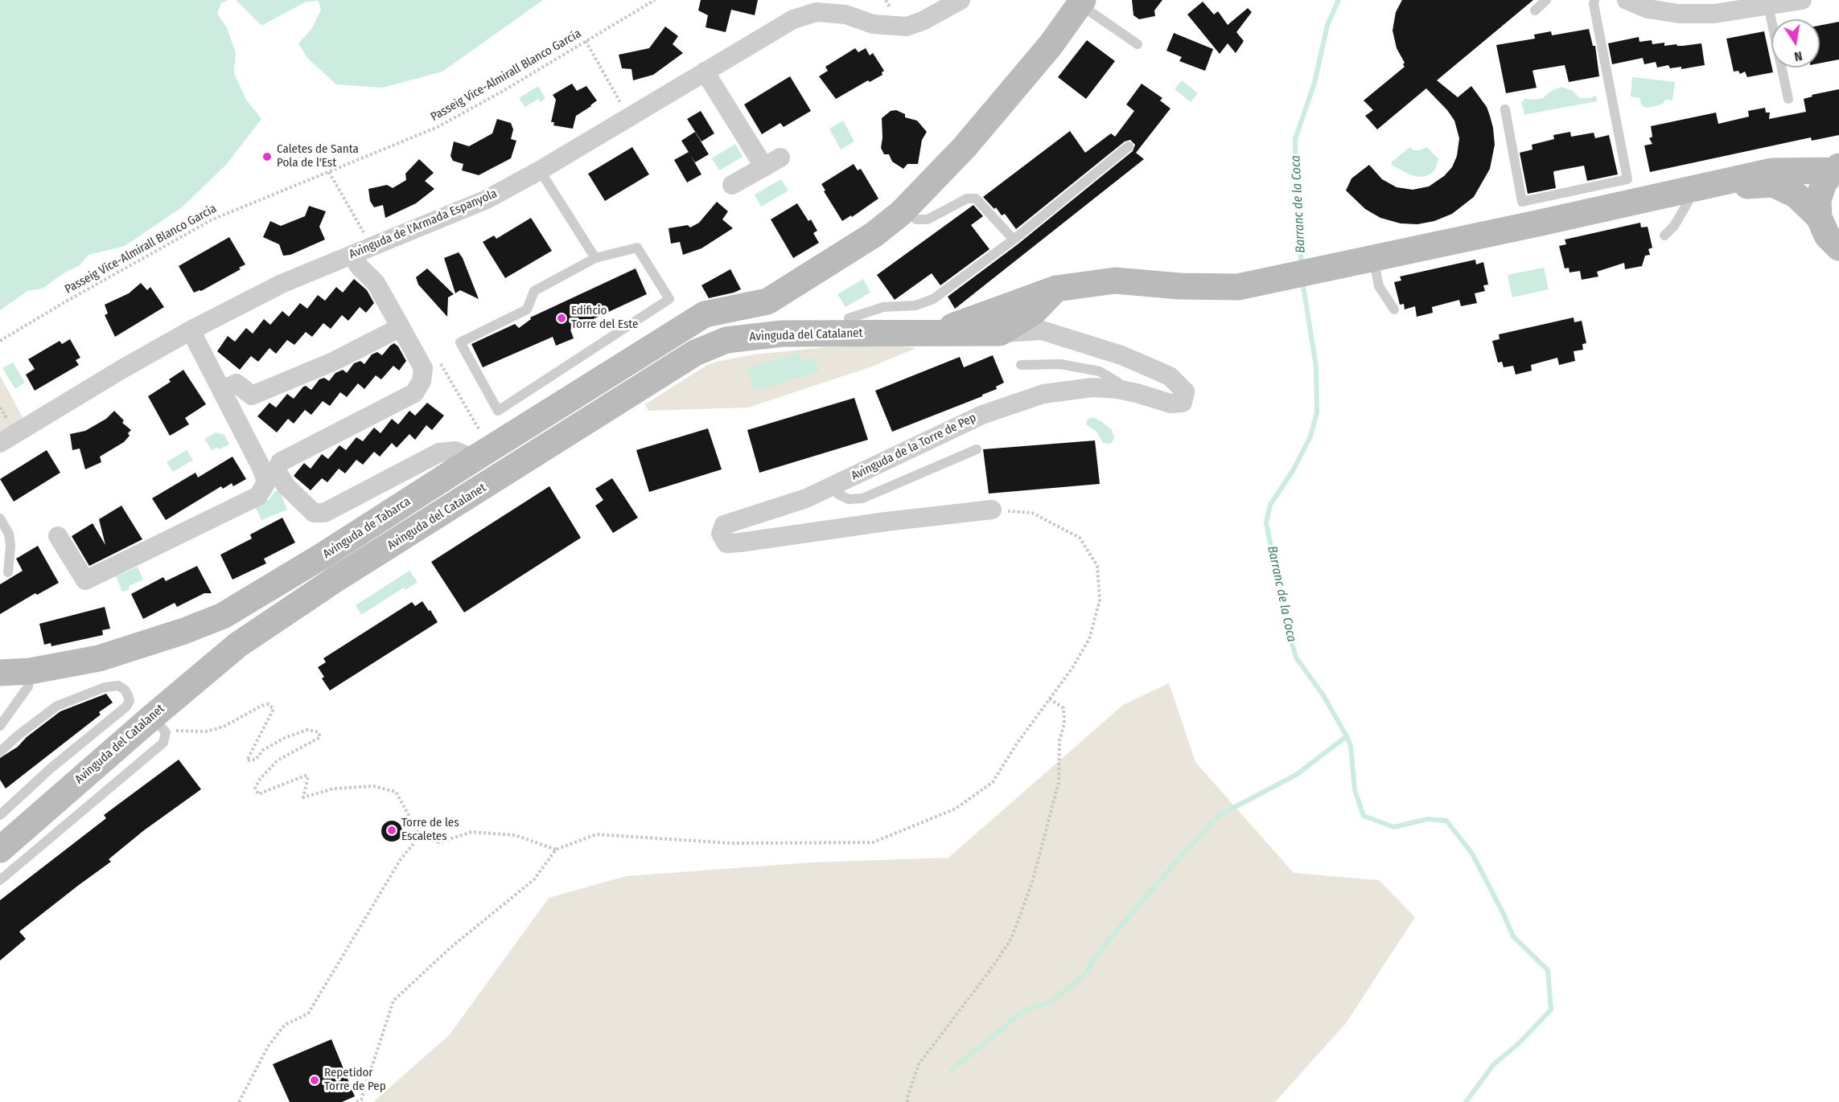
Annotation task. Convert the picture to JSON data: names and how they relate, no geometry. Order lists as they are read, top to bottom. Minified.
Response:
{"streets":{"main road":["Avinguda del Catalanet","Avinguda de Tabarca"],"street":["Avinguda de l'Armada Espanyola","Avinguda de la Torre de Pep"],"path":["Passeig Vice-Almirall Blanco García"]},"crossings":[["Avinguda del Catalanet","Avinguda de la Torre de Pep"]],"water":["Barranc de la Coca"],"places":["Caletes de Santa Pola de l'Est","Edificio Torre del Este","Torre de les Escaletes","Repetidor Torre de Pep"],"north":"bottom"}
